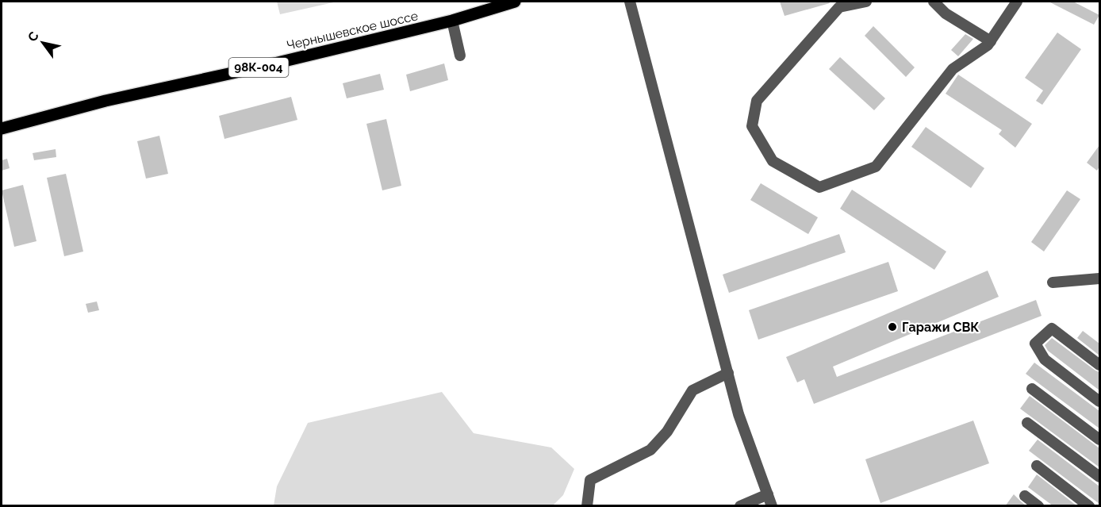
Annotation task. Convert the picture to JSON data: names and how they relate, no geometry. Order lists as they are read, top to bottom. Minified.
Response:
{"streets":{"main road":["Чернышевское шоссе","98К-004"]},"places":["Гаражи СВК"],"north":"top left"}
